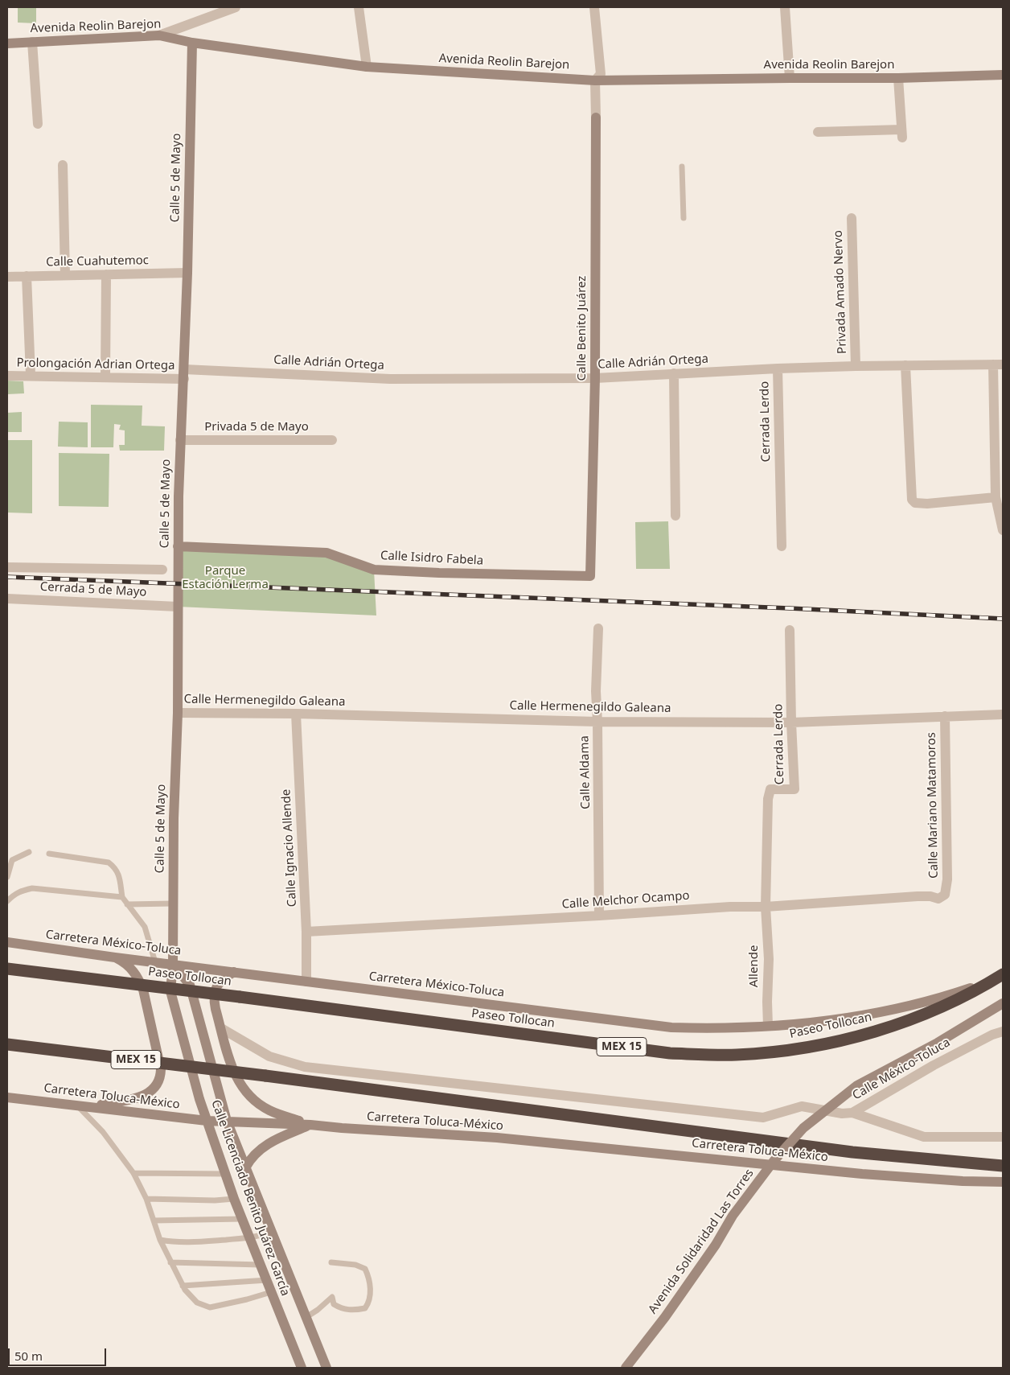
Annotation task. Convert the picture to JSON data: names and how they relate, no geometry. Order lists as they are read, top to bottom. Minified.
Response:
{"streets":{"highway":["Paseo Tollocan","MEX 15"],"main road":["Avenida Reolin Barejon","Calle 5 de Mayo","Calle Benito Juárez","Calle Isidro Fabela","Carretera México-Toluca","Carretera Toluca-México","Calle Licenciado Benito Juárez García","Avenida Solidaridad Las Torres"],"street":["Calle Cuahutemoc","Privada Amado Nervo","Calle Adrián Ortega","Prolongación Adrian Ortega","Cerrada Lerdo","Privada 5 de Mayo","Cerrada 5 de Mayo","Calle Hermenegildo Galeana","Calle Aldama","Calle Mariano Matamoros","Calle Ignacio Allende","Calle Melchor Ocampo","Allende","Calle México-Toluca"]},"crossings":[["Avenida Reolin Barejon","Calle 5 de Mayo"],["Avenida Reolin Barejon","Calle Benito Juárez"],["Calle 5 de Mayo","Calle Cuahutemoc"],["Calle 5 de Mayo","Calle Adrián Ortega"],["Calle 5 de Mayo","Prolongación Adrian Ortega"],["Calle 5 de Mayo","Privada 5 de Mayo"],["Calle 5 de Mayo","Calle Isidro Fabela"],["Calle 5 de Mayo","Cerrada 5 de Mayo"],["Calle 5 de Mayo","Calle Hermenegildo Galeana"],["Calle 5 de Mayo","Carretera México-Toluca"],["Calle 5 de Mayo","Calle Licenciado Benito Juárez García"],["Privada Amado Nervo","Calle Adrián Ortega"],["Calle Benito Juárez","Calle Adrián Ortega"],["Calle Benito Juárez","Calle Isidro Fabela"],["Calle Adrián Ortega","Prolongación Adrian Ortega"],["Calle Adrián Ortega","Cerrada Lerdo"],["Cerrada Lerdo","Calle Hermenegildo Galeana"],["Cerrada Lerdo","Calle Melchor Ocampo"],["Cerrada Lerdo","Allende"],["Calle Hermenegildo Galeana","Calle Aldama"],["Calle Hermenegildo Galeana","Calle Mariano Matamoros"],["Calle Hermenegildo Galeana","Calle Ignacio Allende"],["Calle Aldama","Calle Melchor Ocampo"],["Calle Mariano Matamoros","Calle Melchor Ocampo"],["Calle Ignacio Allende","Calle Melchor Ocampo"],["Calle Ignacio Allende","Carretera México-Toluca"],["Calle Melchor Ocampo","Allende"],["Carretera México-Toluca","Allende"],["Carretera México-Toluca","Paseo Tollocan"],["Carretera México-Toluca","Calle Licenciado Benito Juárez García"],["Carretera Toluca-México","Calle Licenciado Benito Juárez García"]],"parks":["Parque Estación Lerma"],"scale_bar":"50 m"}
